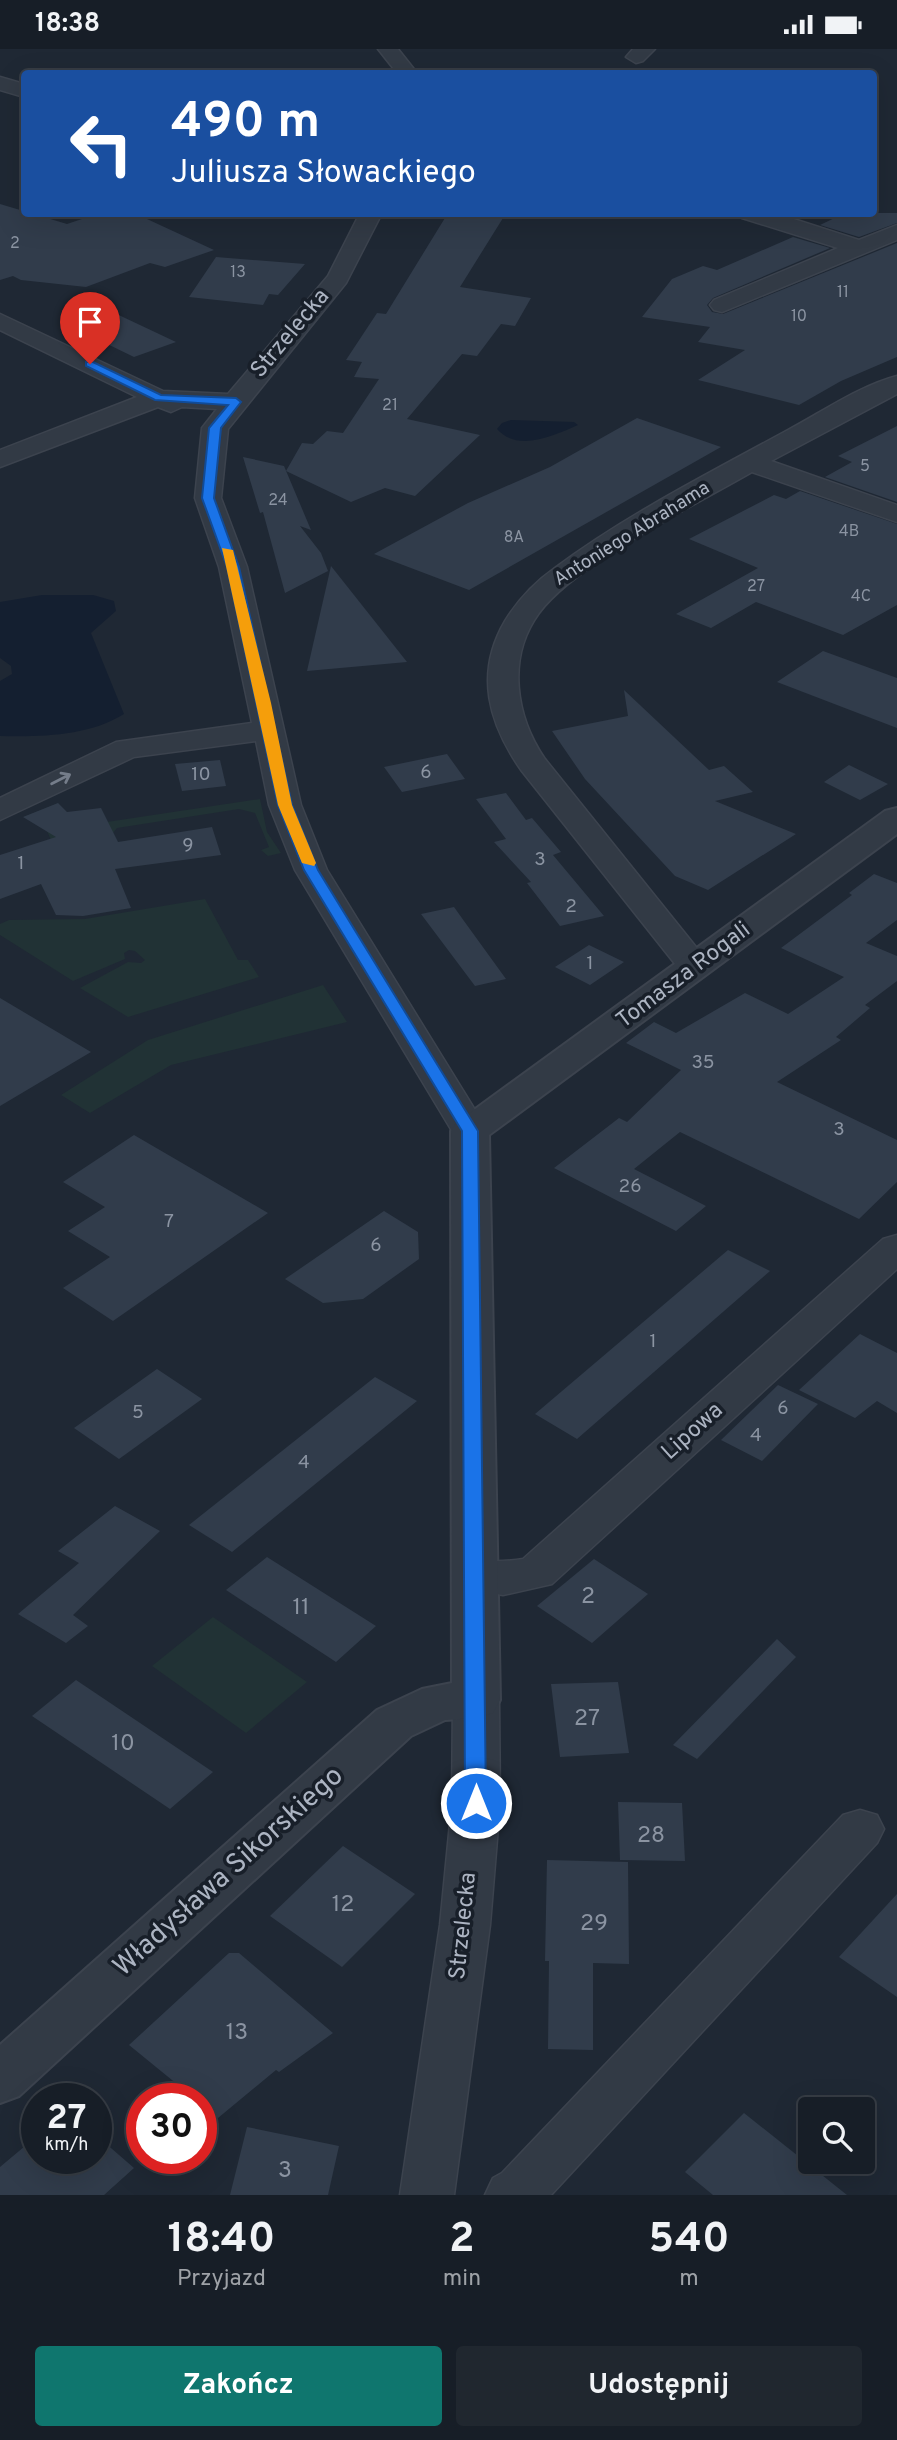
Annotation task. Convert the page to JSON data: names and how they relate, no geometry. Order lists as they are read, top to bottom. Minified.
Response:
{"streets":{"street":["Strzelecka","Antoniego Abrahama","Tomasza Rogali","Lipowa","Władysława Sikorskiego"]},"crossings":[["Strzelecka","Tomasza Rogali"],["Strzelecka","Lipowa"],["Strzelecka","Władysława Sikorskiego"],["Antoniego Abrahama","Tomasza Rogali"]],"house_numbers":["2","13","11","10","21","5","24","4B","8A","27","4C","6","10","9","3","1","2","1","35","3","26","7","6","1","6","5","4","4","2","11","27","10","28","12","29","13","3"],"page":{"status":"18:38","turn":["490 m","Juliusza Słowackiego"],"speed":"27 km/h","limit":"30","eta":["18:40","Przyjazd","2","min","540","m"],"buttons":["Zakończ","Udostępnij"]}}
